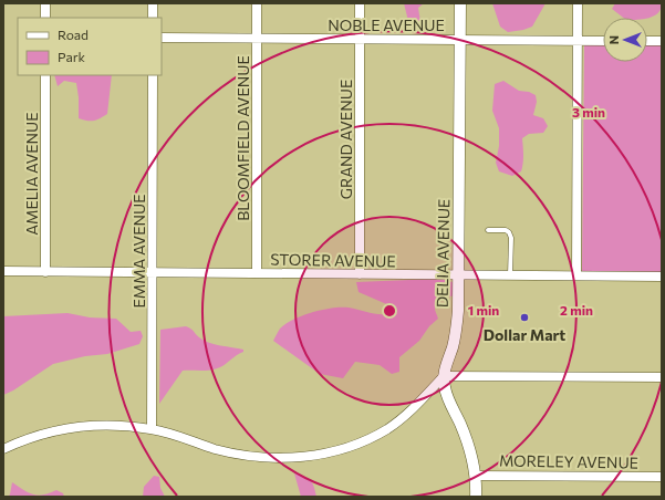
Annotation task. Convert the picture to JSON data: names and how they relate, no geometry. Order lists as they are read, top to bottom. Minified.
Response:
{"streets":{"street":["NOBLE AVENUE","BLOOMFIELD AVENUE","GRAND AVENUE","AMELIA AVENUE","EMMA AVENUE","DELIA AVENUE","STORER AVENUE","MORELEY AVENUE"]},"crossings":[["NOBLE AVENUE","BLOOMFIELD AVENUE"],["NOBLE AVENUE","GRAND AVENUE"],["NOBLE AVENUE","DELIA AVENUE"],["BLOOMFIELD AVENUE","STORER AVENUE"],["GRAND AVENUE","STORER AVENUE"],["AMELIA AVENUE","STORER AVENUE"],["EMMA AVENUE","STORER AVENUE"],["DELIA AVENUE","STORER AVENUE"],["DELIA AVENUE","MORELEY AVENUE"]],"places":["Dollar Mart"],"legend":["Road","Park"],"north":"left","rings":["3 min","1 min","2 min"]}
